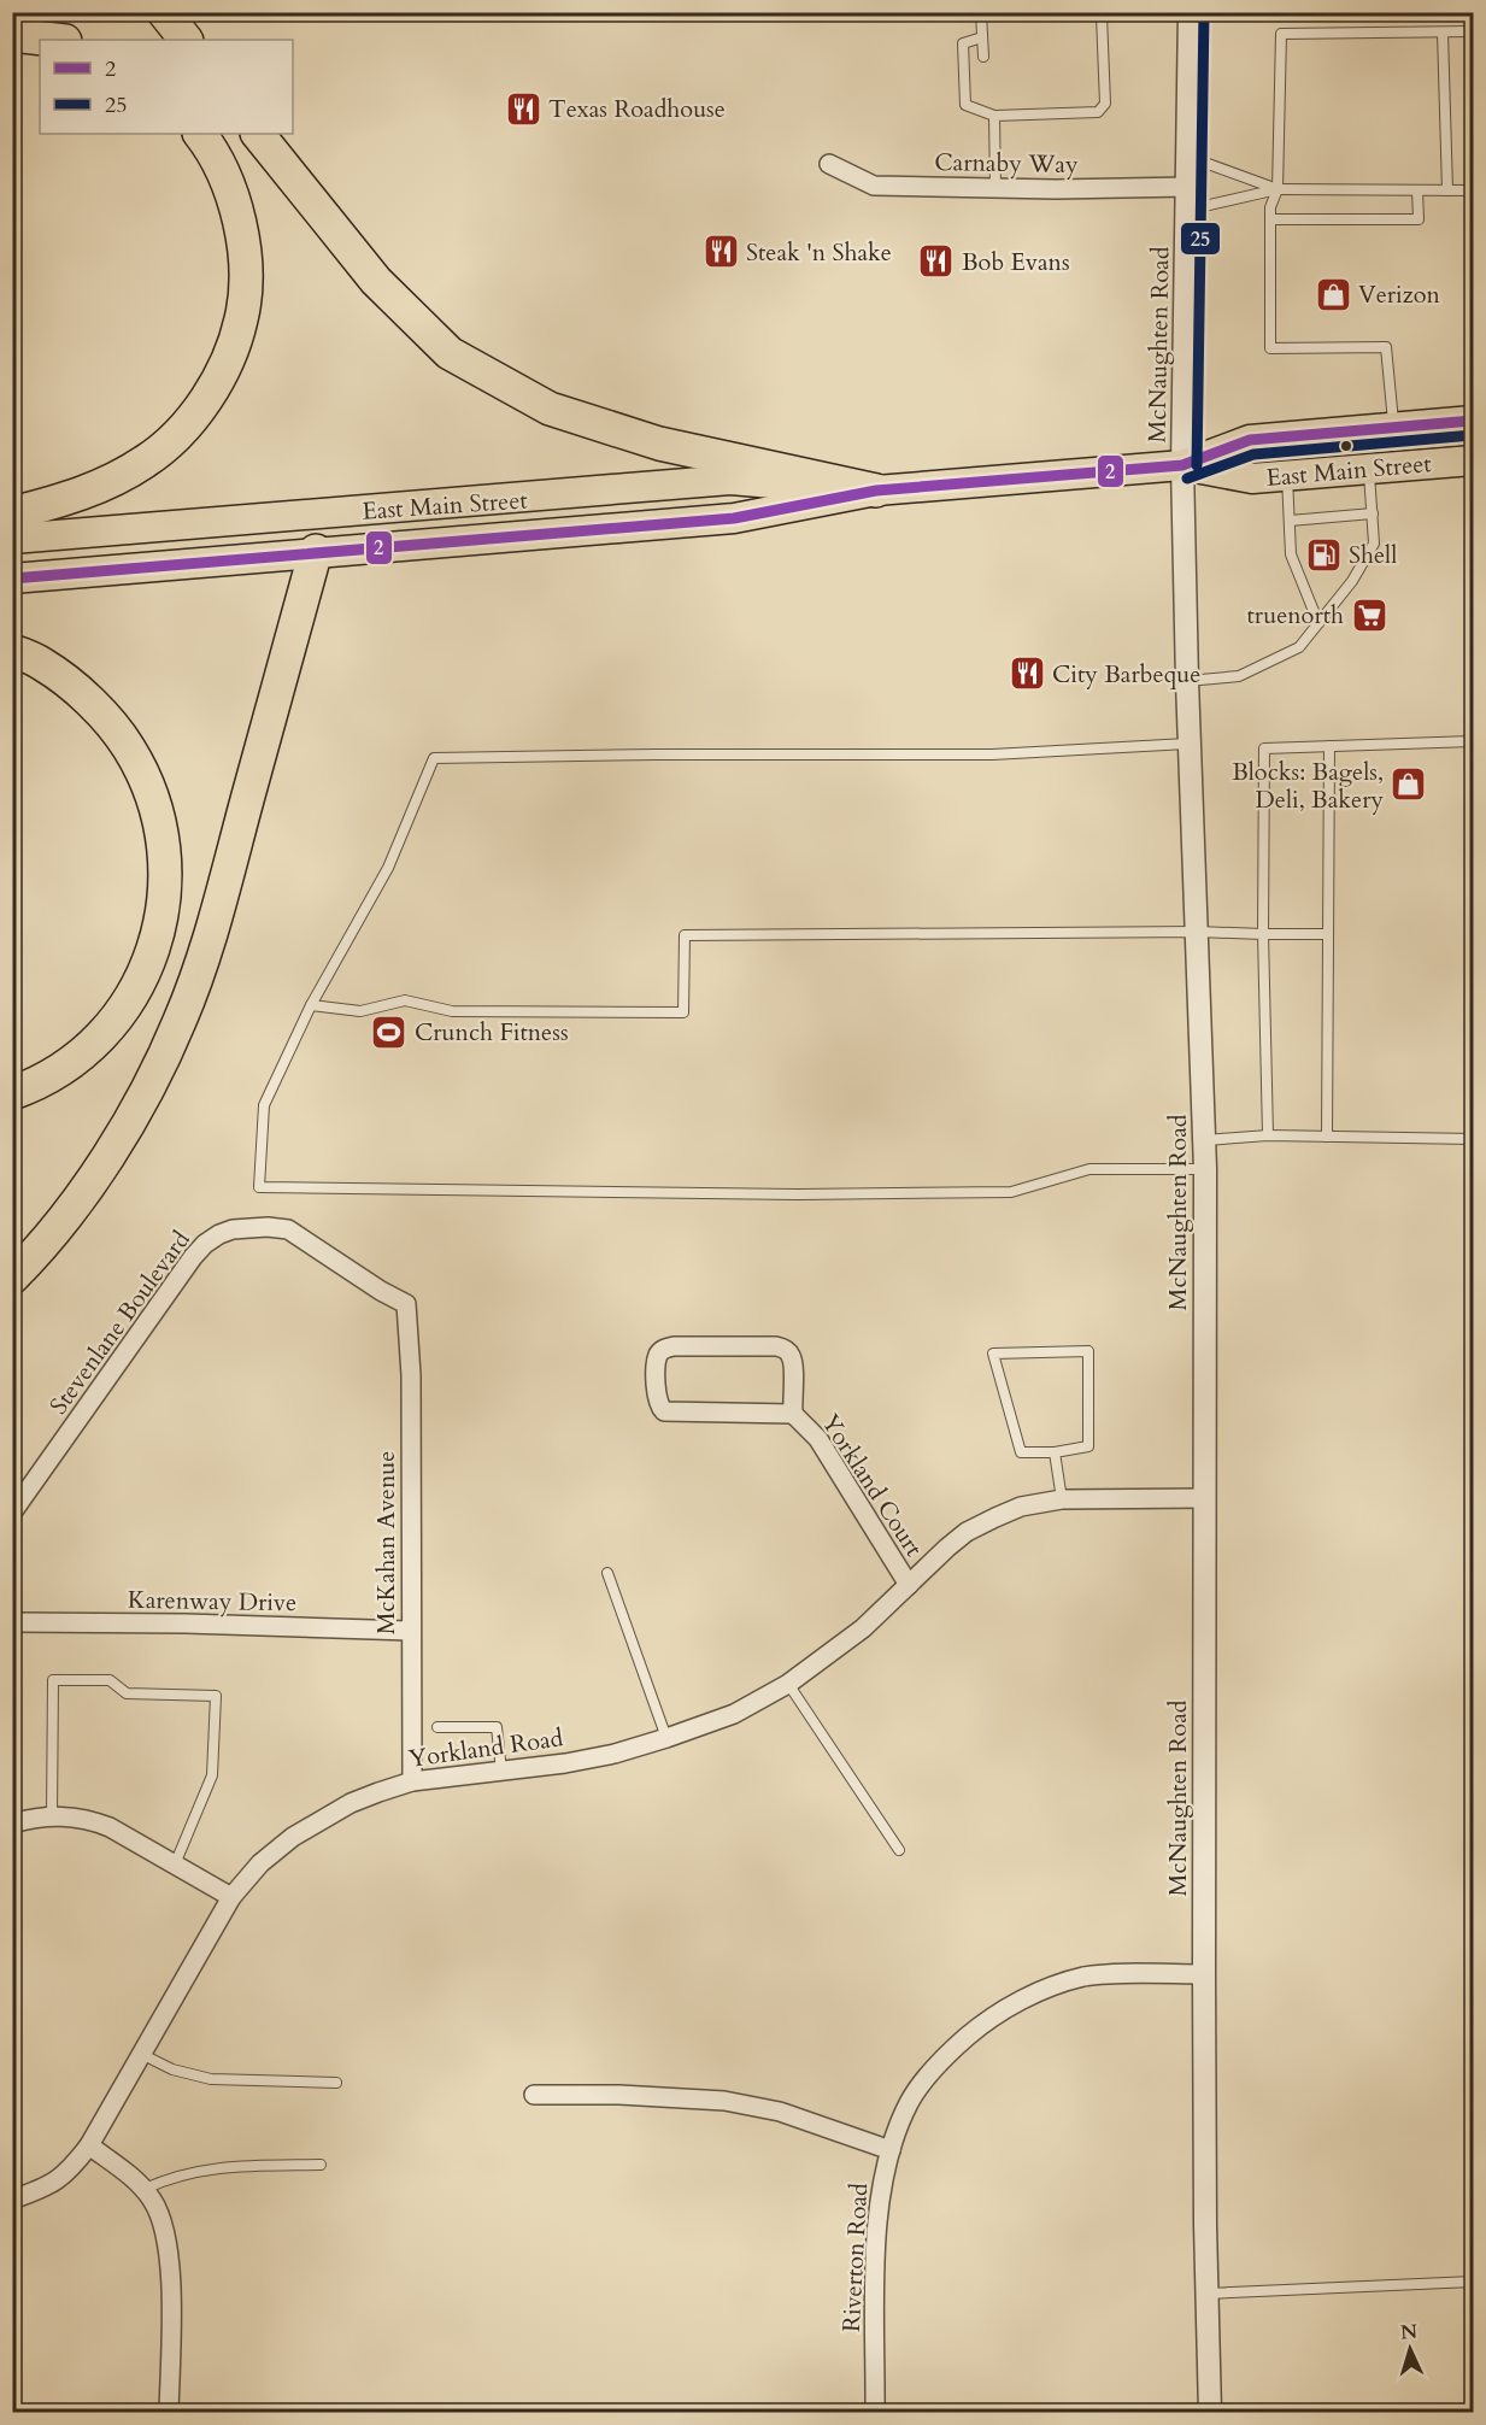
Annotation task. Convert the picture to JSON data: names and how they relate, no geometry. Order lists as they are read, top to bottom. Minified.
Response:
{"streets":{"main road":["East Main Street"],"street":["Carnaby Way","McNaughten Road","Stevenlane Boulevard","Yorkland Court","McKahan Avenue","Karenway Drive","Yorkland Road","Riverton Road"]},"crossings":[["Carnaby Way","McNaughten Road"],["McNaughten Road","East Main Street"],["McNaughten Road","Yorkland Road"],["McNaughten Road","Riverton Road"],["Stevenlane Boulevard","McKahan Avenue"],["Yorkland Court","Yorkland Road"],["McKahan Avenue","Karenway Drive"],["McKahan Avenue","Yorkland Road"]],"places":{"restaurant":["Texas Roadhouse","Steak 'n Shake","Bob Evans","City Barbeque"],"shop":["Verizon","Blocks: Bagels, Deli, Bakery"],"fuel station":["Shell"],"supermarket":["truenorth"],"sports":["Crunch Fitness"]},"lines":["transit line 25","transit line 2"],"legend":["2","25"],"north":"top"}
